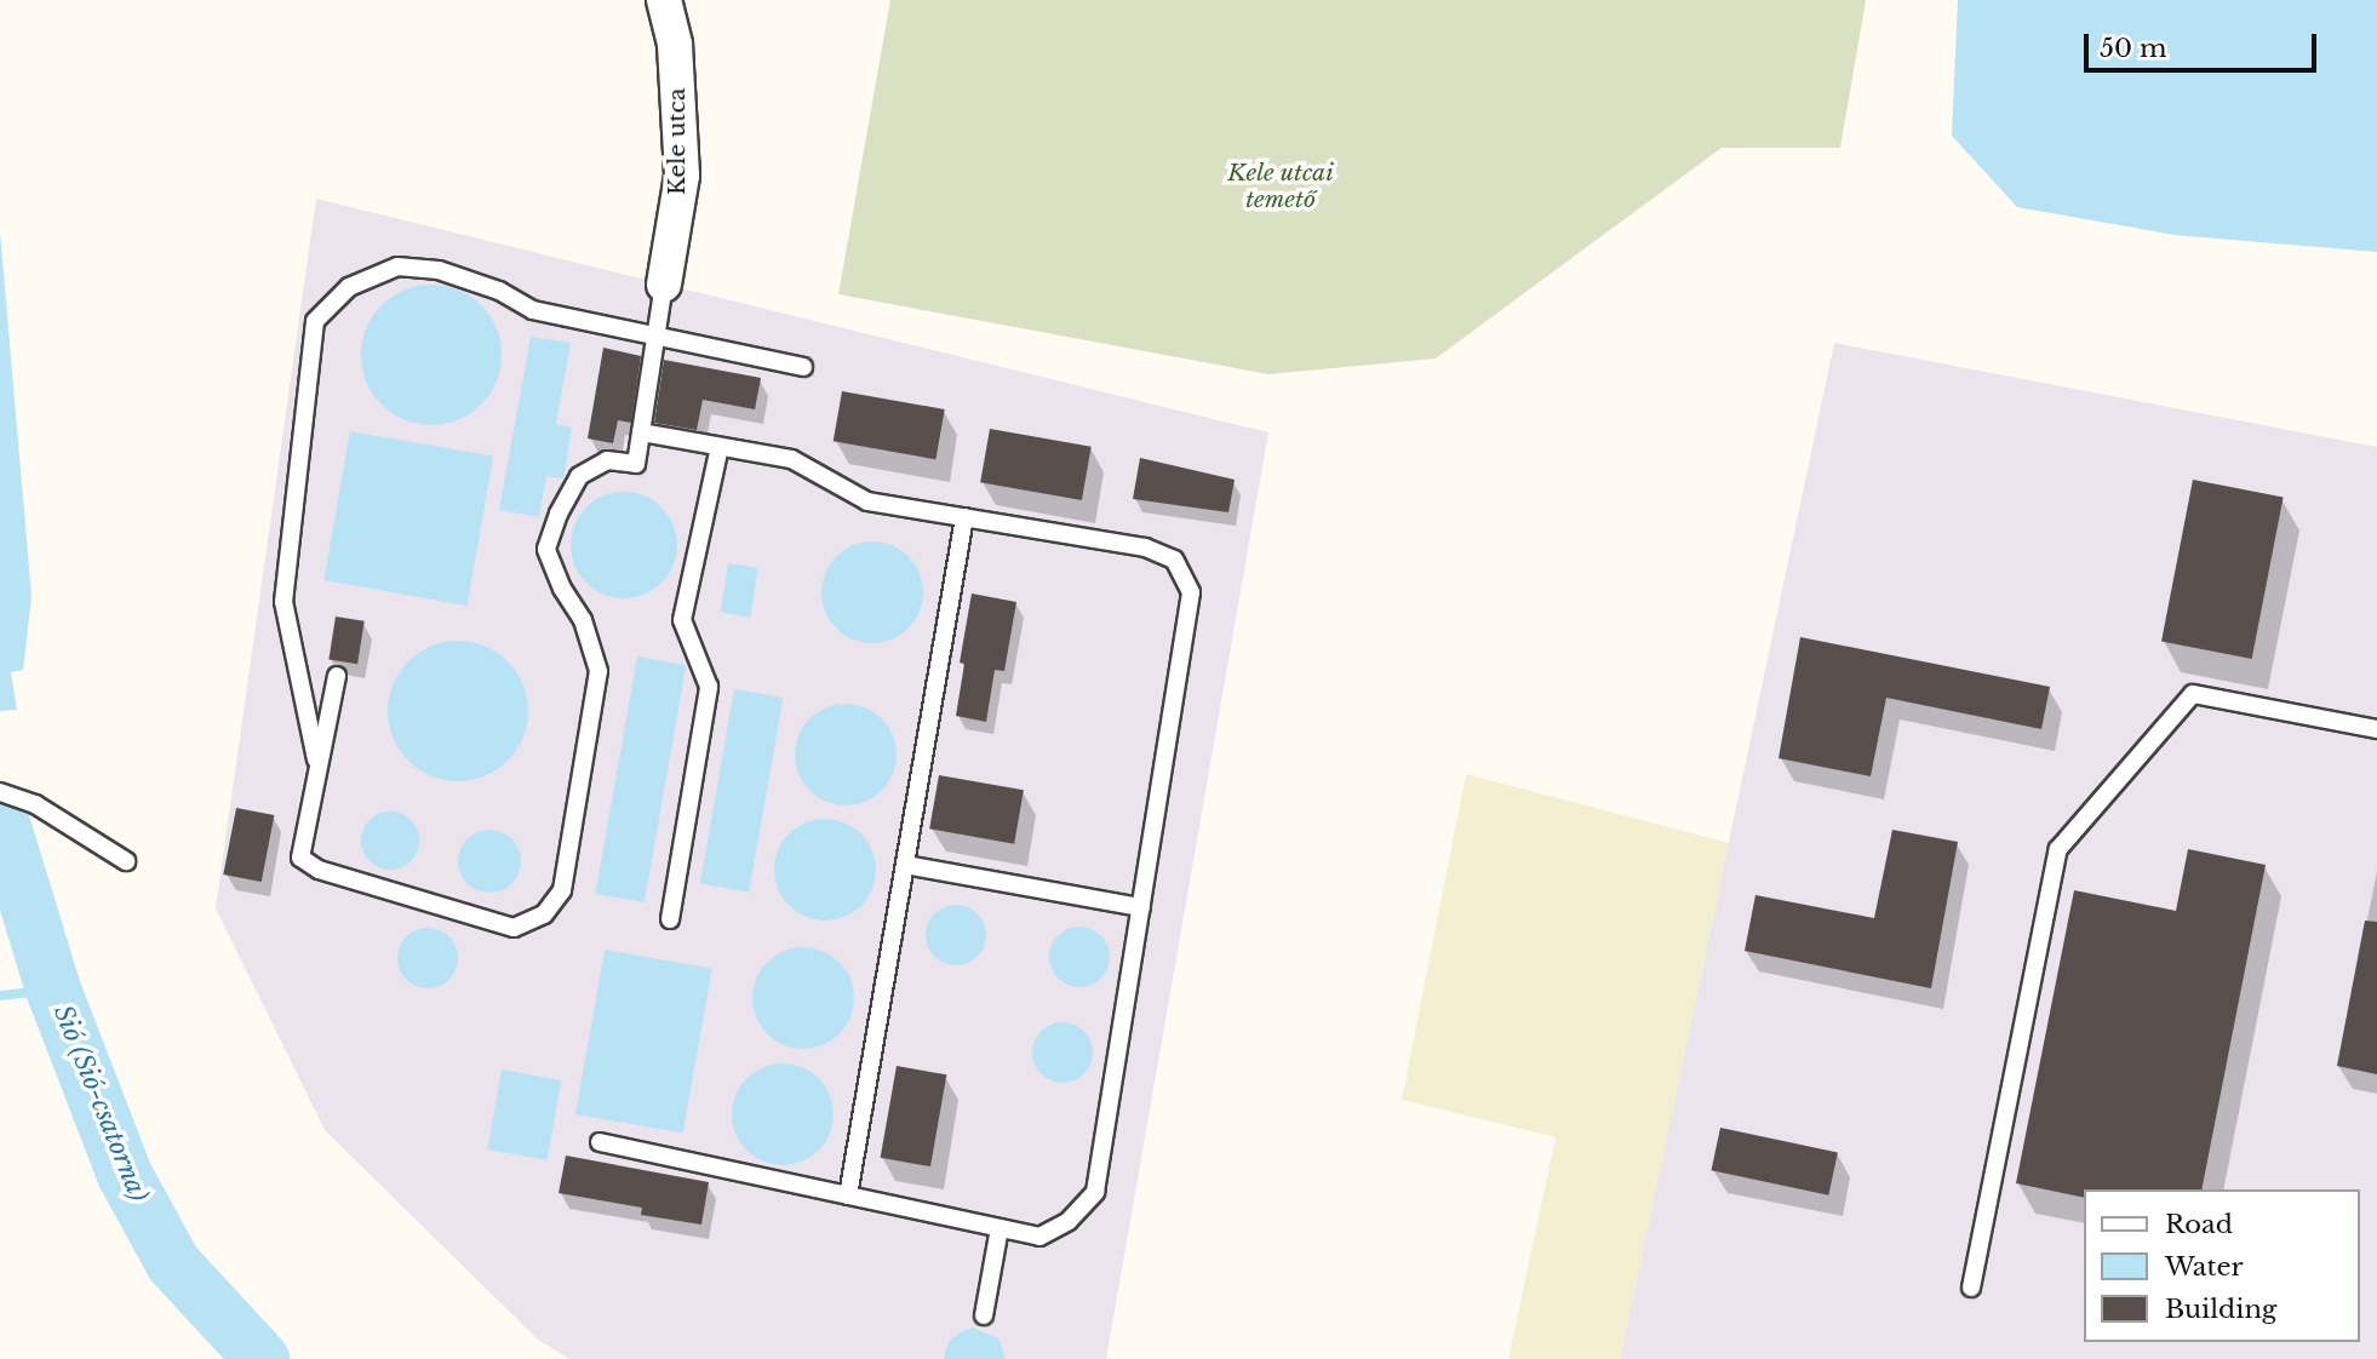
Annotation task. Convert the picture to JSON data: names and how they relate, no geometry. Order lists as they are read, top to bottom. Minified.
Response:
{"streets":{"street":["Kele utca"]},"water":["Sió (Sió-csatorna)"],"parks":["Kele utcai temető"],"legend":["Road","Water","Building"],"scale_bar":"50 m"}
